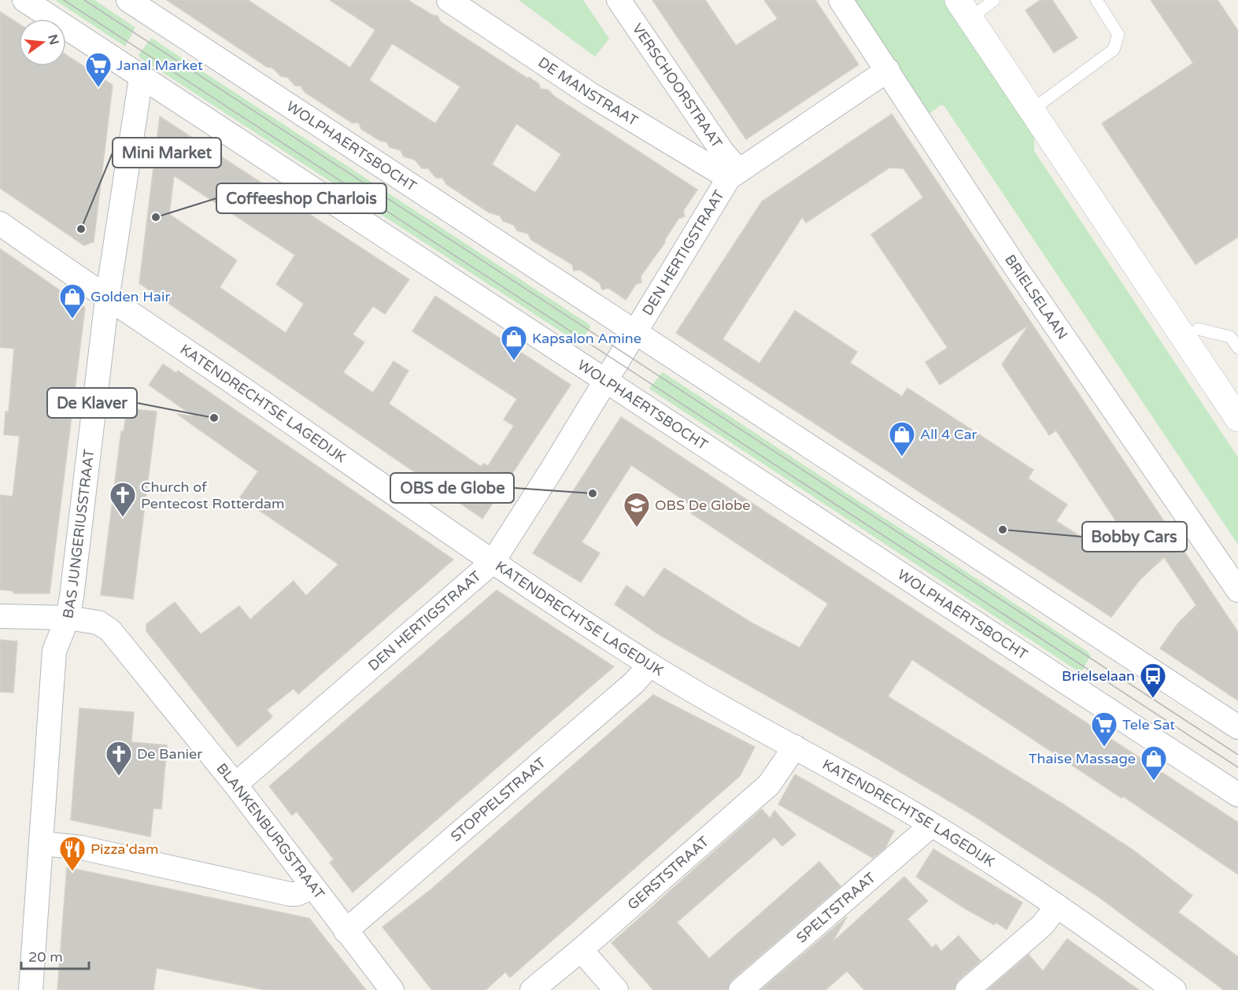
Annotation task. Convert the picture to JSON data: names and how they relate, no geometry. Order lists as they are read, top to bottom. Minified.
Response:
{"streets":{"street":["VERSCHOORSTRAAT","DE MANSTRAAT","WOLPHAERTSBOCHT","DEN HERTIGSTRAAT","BRIELSELAAN","KATENDRECHTSE LAGEDIJK","BAS JUNGERIUSSTRAAT","STOPPELSTRAAT","BLANKENBURGSTRAAT","GERSTSTRAAT","SPELTSTRAAT"]},"crossings":[["VERSCHOORSTRAAT","DE MANSTRAAT"],["VERSCHOORSTRAAT","DEN HERTIGSTRAAT"],["DE MANSTRAAT","DEN HERTIGSTRAAT"],["WOLPHAERTSBOCHT","DEN HERTIGSTRAAT"],["WOLPHAERTSBOCHT","BAS JUNGERIUSSTRAAT"],["DEN HERTIGSTRAAT","BRIELSELAAN"],["DEN HERTIGSTRAAT","KATENDRECHTSE LAGEDIJK"],["DEN HERTIGSTRAAT","BLANKENBURGSTRAAT"],["KATENDRECHTSE LAGEDIJK","BAS JUNGERIUSSTRAAT"],["KATENDRECHTSE LAGEDIJK","STOPPELSTRAAT"],["KATENDRECHTSE LAGEDIJK","GERSTSTRAAT"],["KATENDRECHTSE LAGEDIJK","SPELTSTRAAT"],["BAS JUNGERIUSSTRAAT","BLANKENBURGSTRAAT"],["STOPPELSTRAAT","BLANKENBURGSTRAAT"]],"places":{"supermarket":["Janal Market","Tele Sat"],"other":["Coffeeshop Charlois","Mini Market","De Klaver","OBS de Globe","Bobby Cars"],"shop":["Golden Hair","Kapsalon Amine","All 4 Car","Thaise Massage"],"church":["Church of Pentecost Rotterdam","De Banier"],"school or university":["OBS De Globe"],"bus stop":["Brielselaan"],"restaurant":["Pizza'dam"]},"scale_bar":"20 m","north":"right"}
